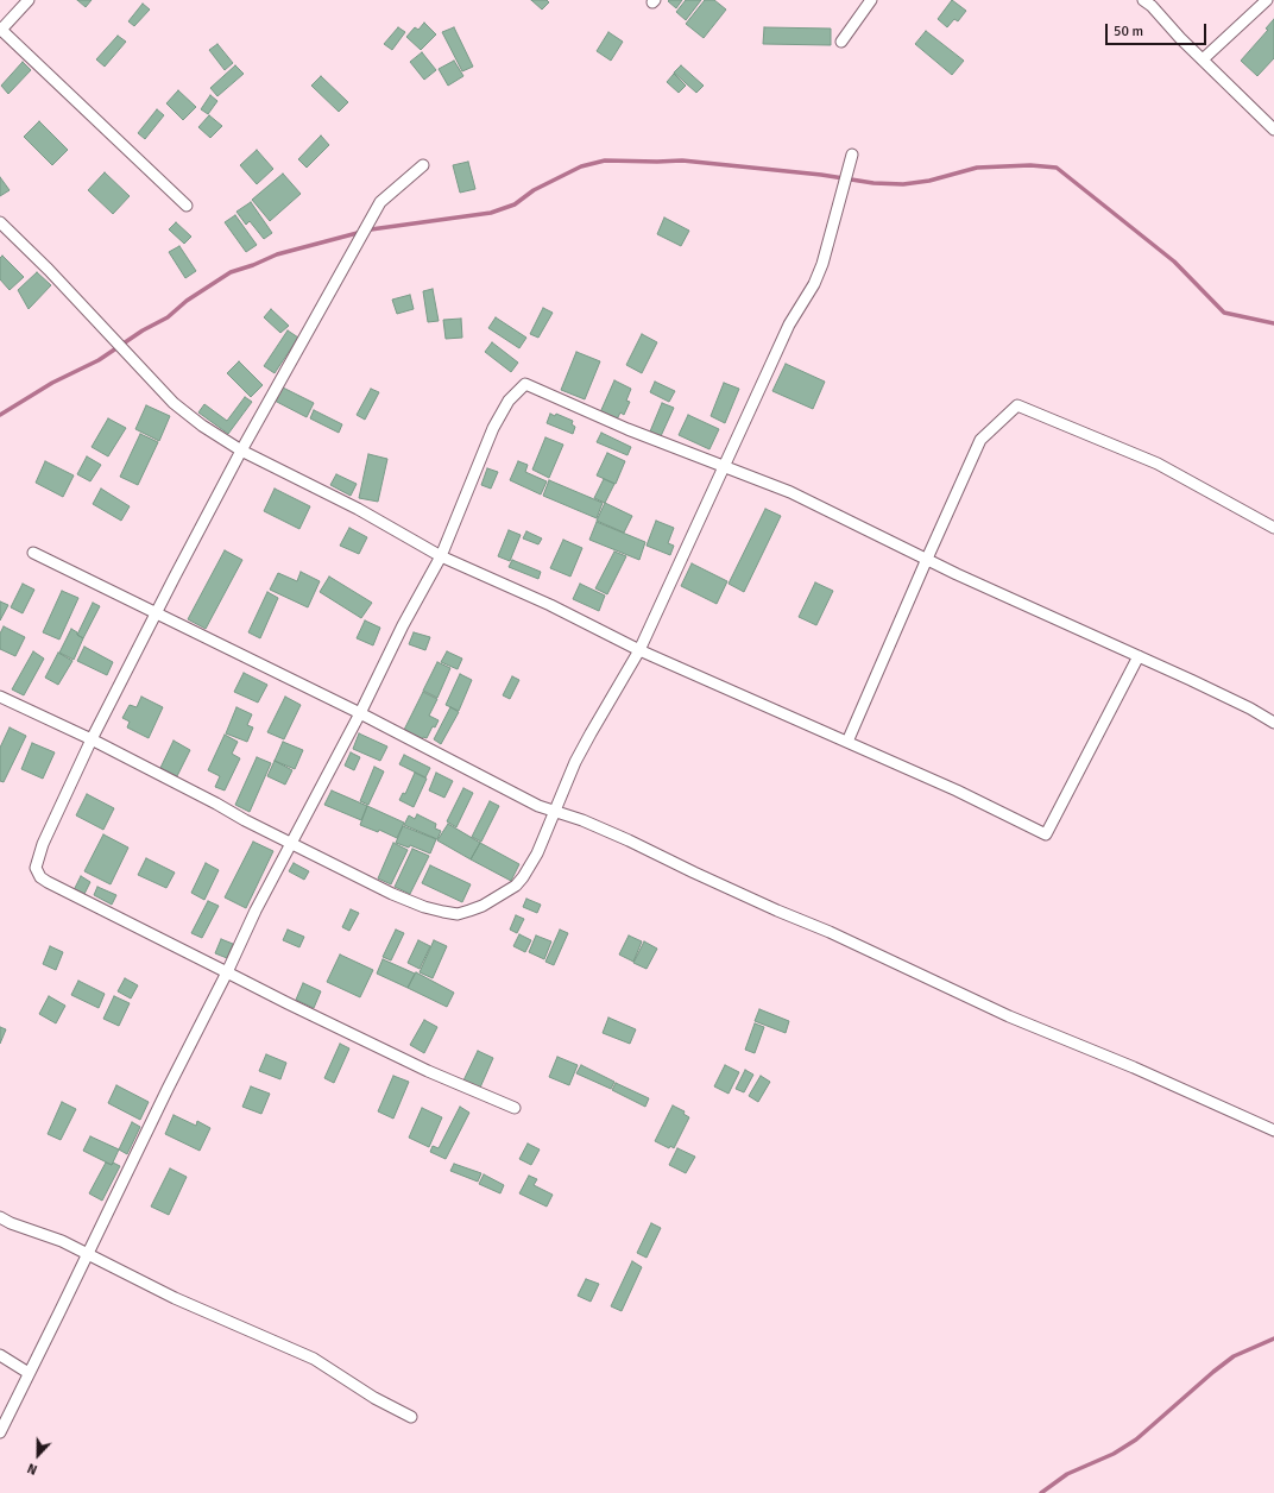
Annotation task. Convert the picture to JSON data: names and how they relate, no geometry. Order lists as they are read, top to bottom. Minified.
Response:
{"scale_bar":"50 m","north":"bottom"}
